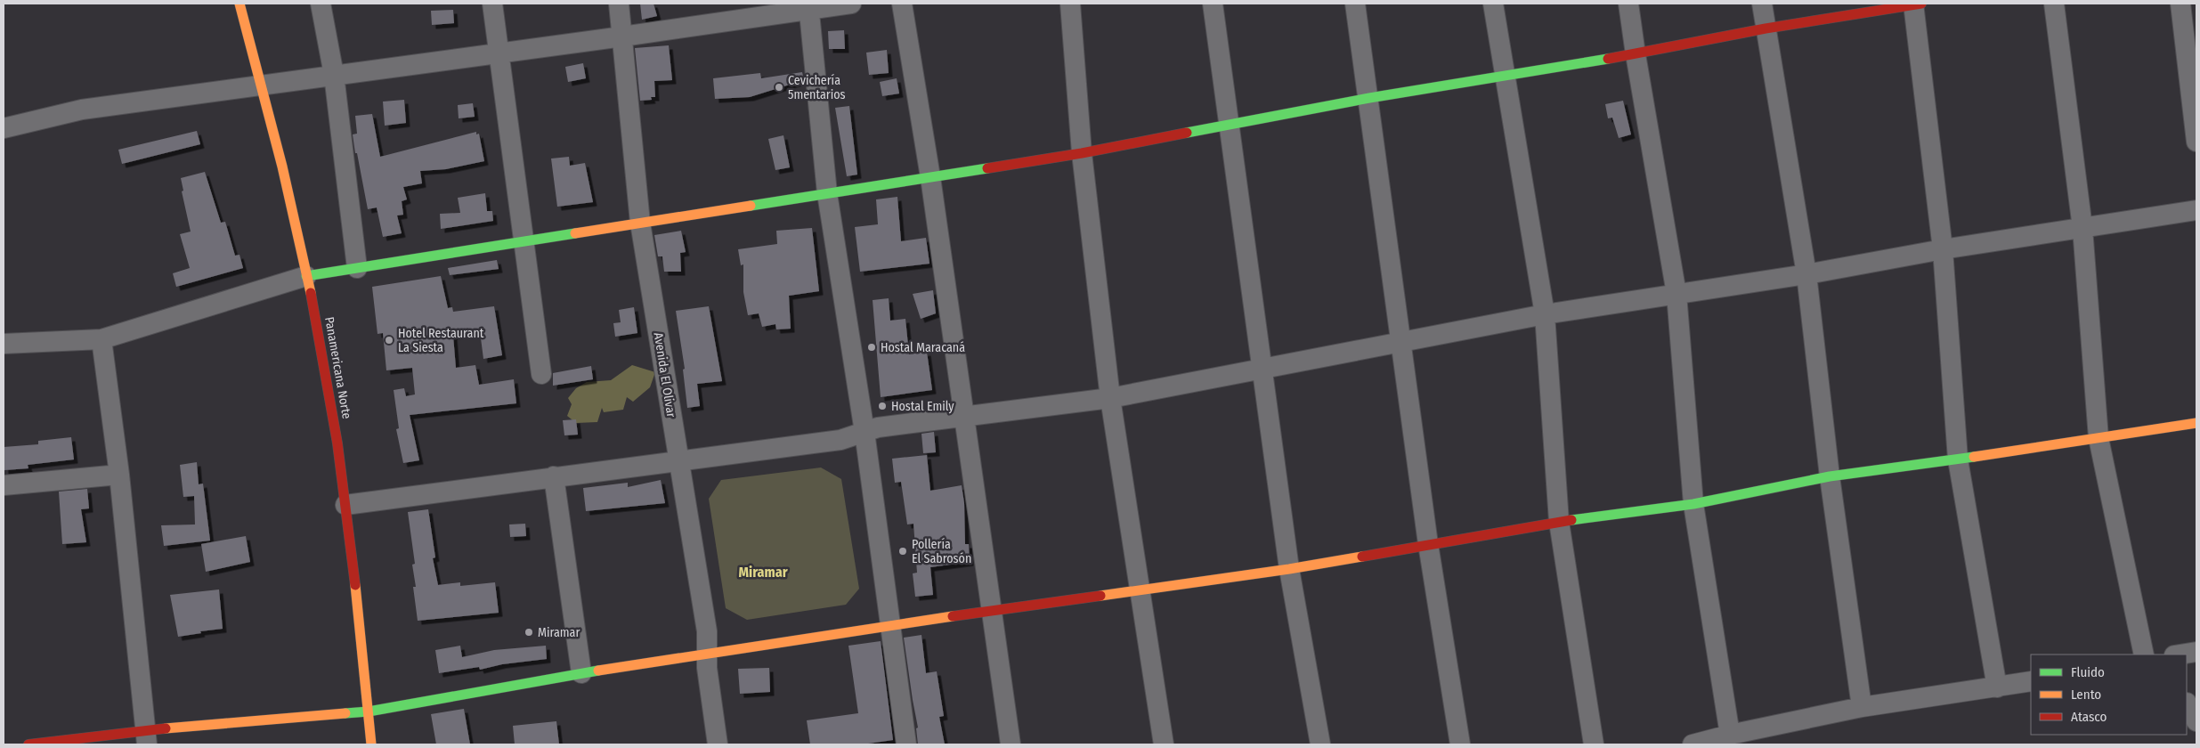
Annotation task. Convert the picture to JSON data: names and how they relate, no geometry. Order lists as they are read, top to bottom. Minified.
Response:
{"streets":{"main road":["Panamericana Norte"],"street":["Avenida El Olivar"]},"districts":["Miramar"],"places":["Cevichería 5mentarios","Hotel Restaurant La Siesta","Hostal Maracaná","Hostal Emily","Pollería El Sabrosón","Miramar"],"legend":["Fluido","Lento","Atasco"]}
